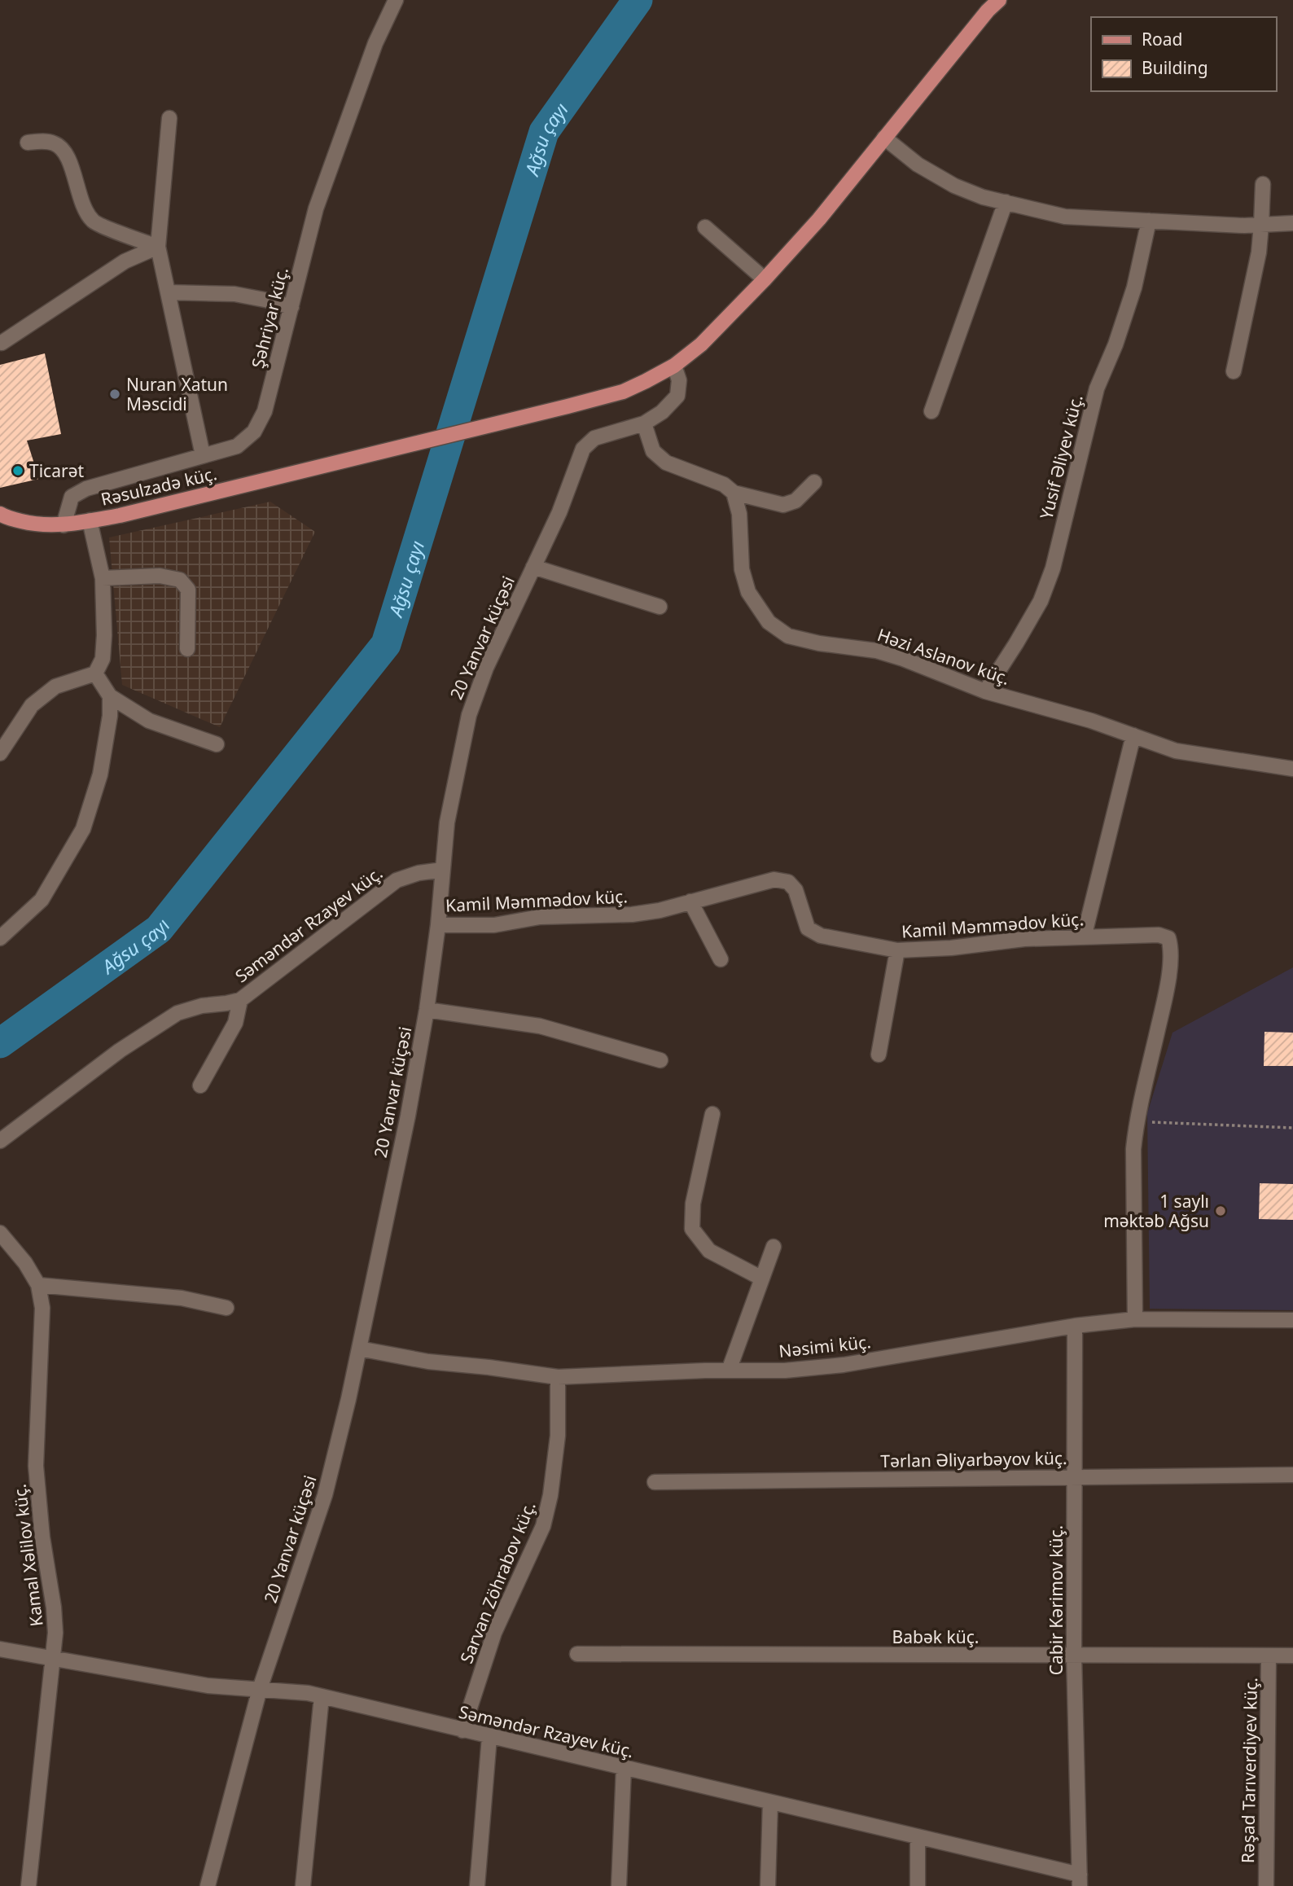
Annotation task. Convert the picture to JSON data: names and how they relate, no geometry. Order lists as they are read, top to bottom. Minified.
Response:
{"streets":{"main road":["Rəsulzadə küç."],"street":["Şəhriyar küç.","Yusif Əliyev küç.","20 Yanvar küçəsi","Həzi Aslanov küç.","Kamil Məmmədov küç.","Səməndər Rzayev küç.","Nəsimi küç.","Tərlan Əliyarbəyov küç.","Kamal Xəlilov küç.","Sarvan Zöhrabov küç.","Cabir Kərimov küç.","Babək küç.","Rəşad Tarıverdiyev küç."]},"crossings":[["Şəhriyar küç.","Rəsulzadə küç."],["Yusif Əliyev küç.","Həzi Aslanov küç."],["Rəsulzadə küç.","20 Yanvar küçəsi"],["20 Yanvar küçəsi","Kamil Məmmədov küç."],["20 Yanvar küçəsi","Səməndər Rzayev küç."],["20 Yanvar küçəsi","Nəsimi küç."],["Kamil Məmmədov küç.","Nəsimi küç."],["Səməndər Rzayev küç.","Kamal Xəlilov küç."],["Səməndər Rzayev küç.","Sarvan Zöhrabov küç."],["Səməndər Rzayev küç.","Cabir Kərimov küç."],["Nəsimi küç.","Sarvan Zöhrabov küç."],["Nəsimi küç.","Cabir Kərimov küç."],["Tərlan Əliyarbəyov küç.","Cabir Kərimov küç."],["Cabir Kərimov küç.","Babək küç."],["Babək küç.","Rəşad Tarıverdiyev küç."]],"water":["Ağsu çayı"],"places":["Nuran Xatun Məscidi","Ticarət","1 saylı məktəb Ağsu"],"legend":["Road","Building"]}
